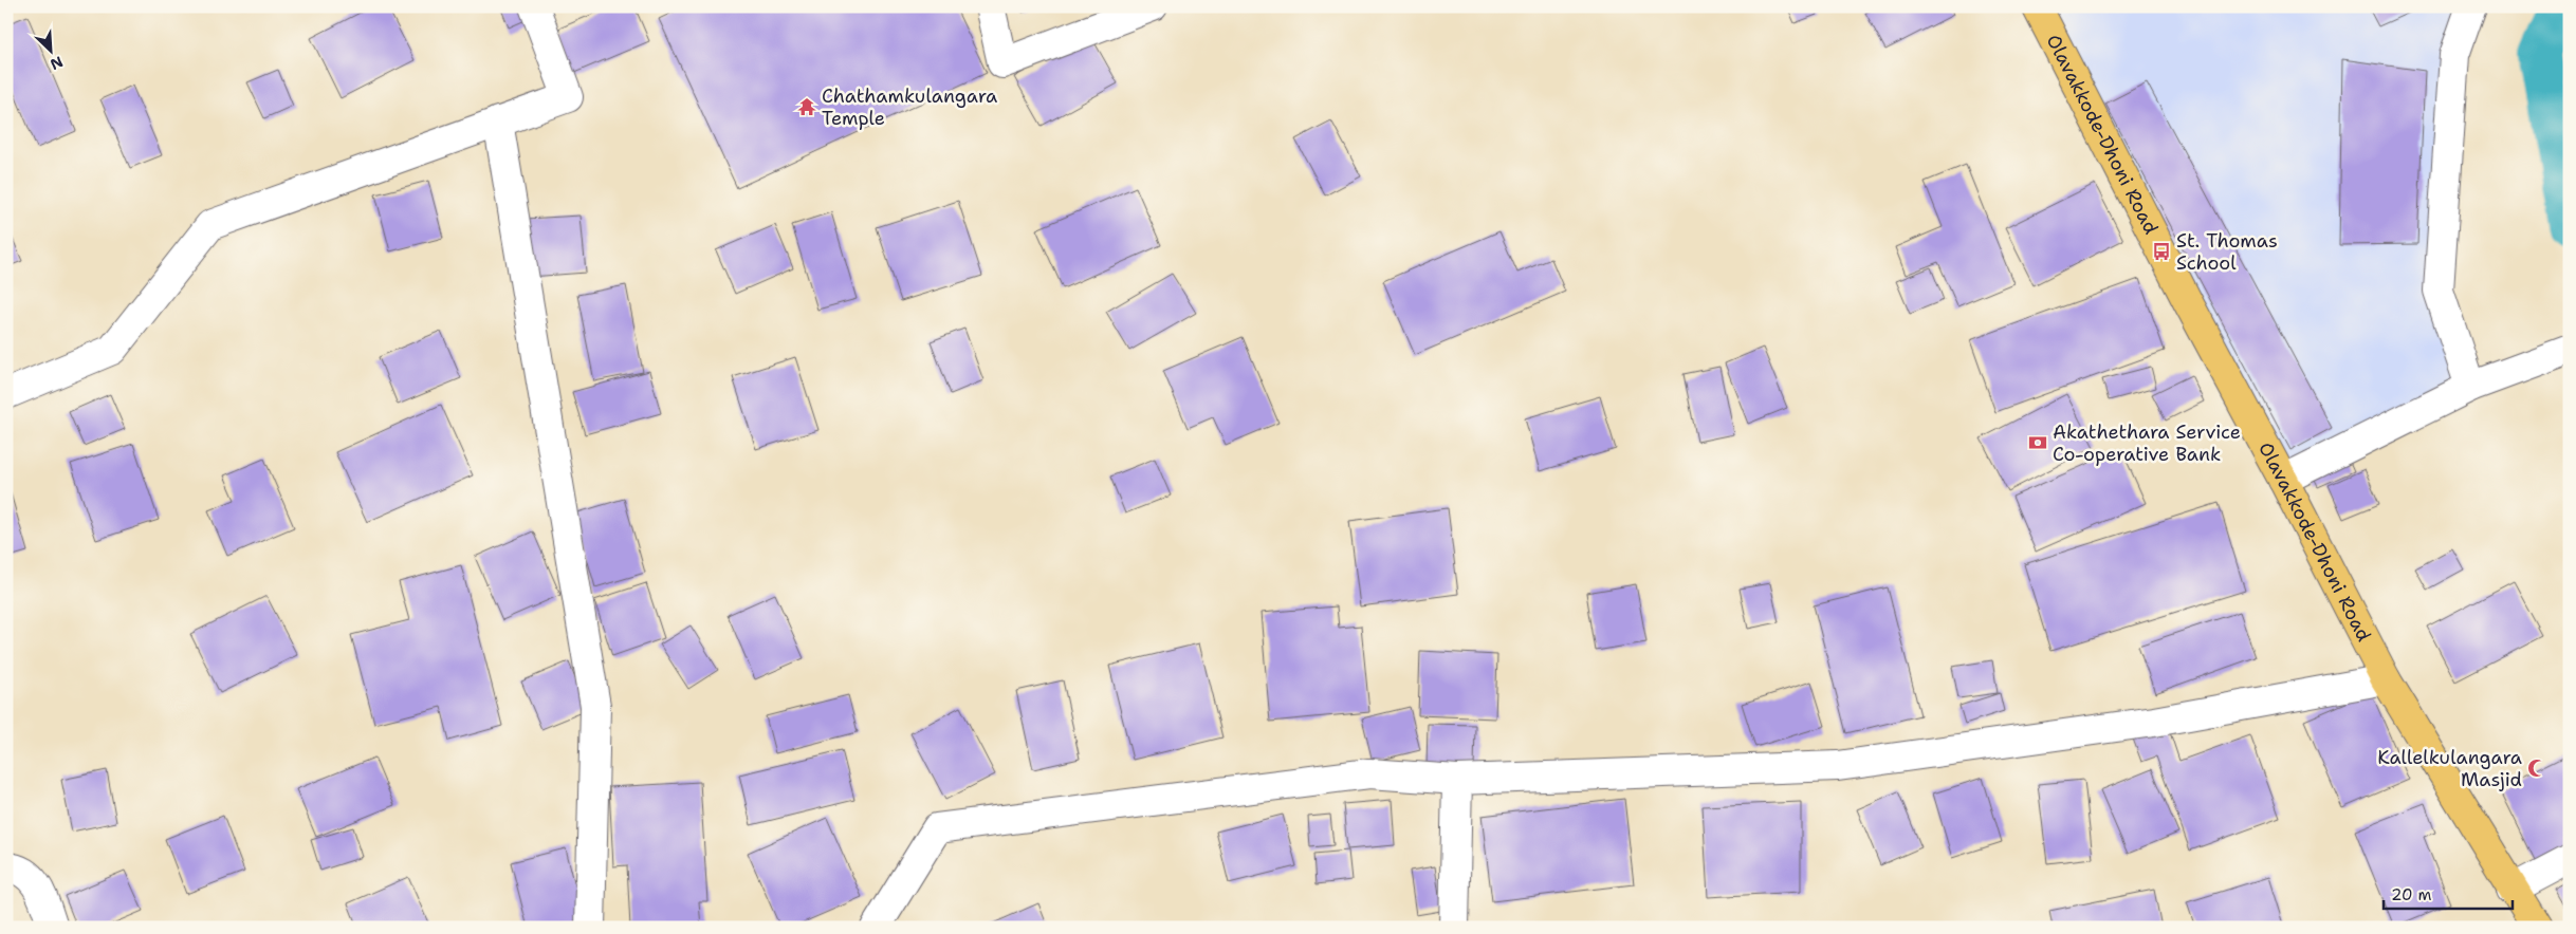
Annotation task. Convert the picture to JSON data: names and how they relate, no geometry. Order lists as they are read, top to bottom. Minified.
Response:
{"streets":{"main road":["Olavakkode-Dhoni Road"]},"places":{"temple":["Chathamkulangara Temple"],"bus stop":["St. Thomas School"],"bank":["Akathethara Service Co-operative Bank"],"mosque":["Kallelkulangara Masjid"]},"scale_bar":"20 m","north":"bottom right"}
